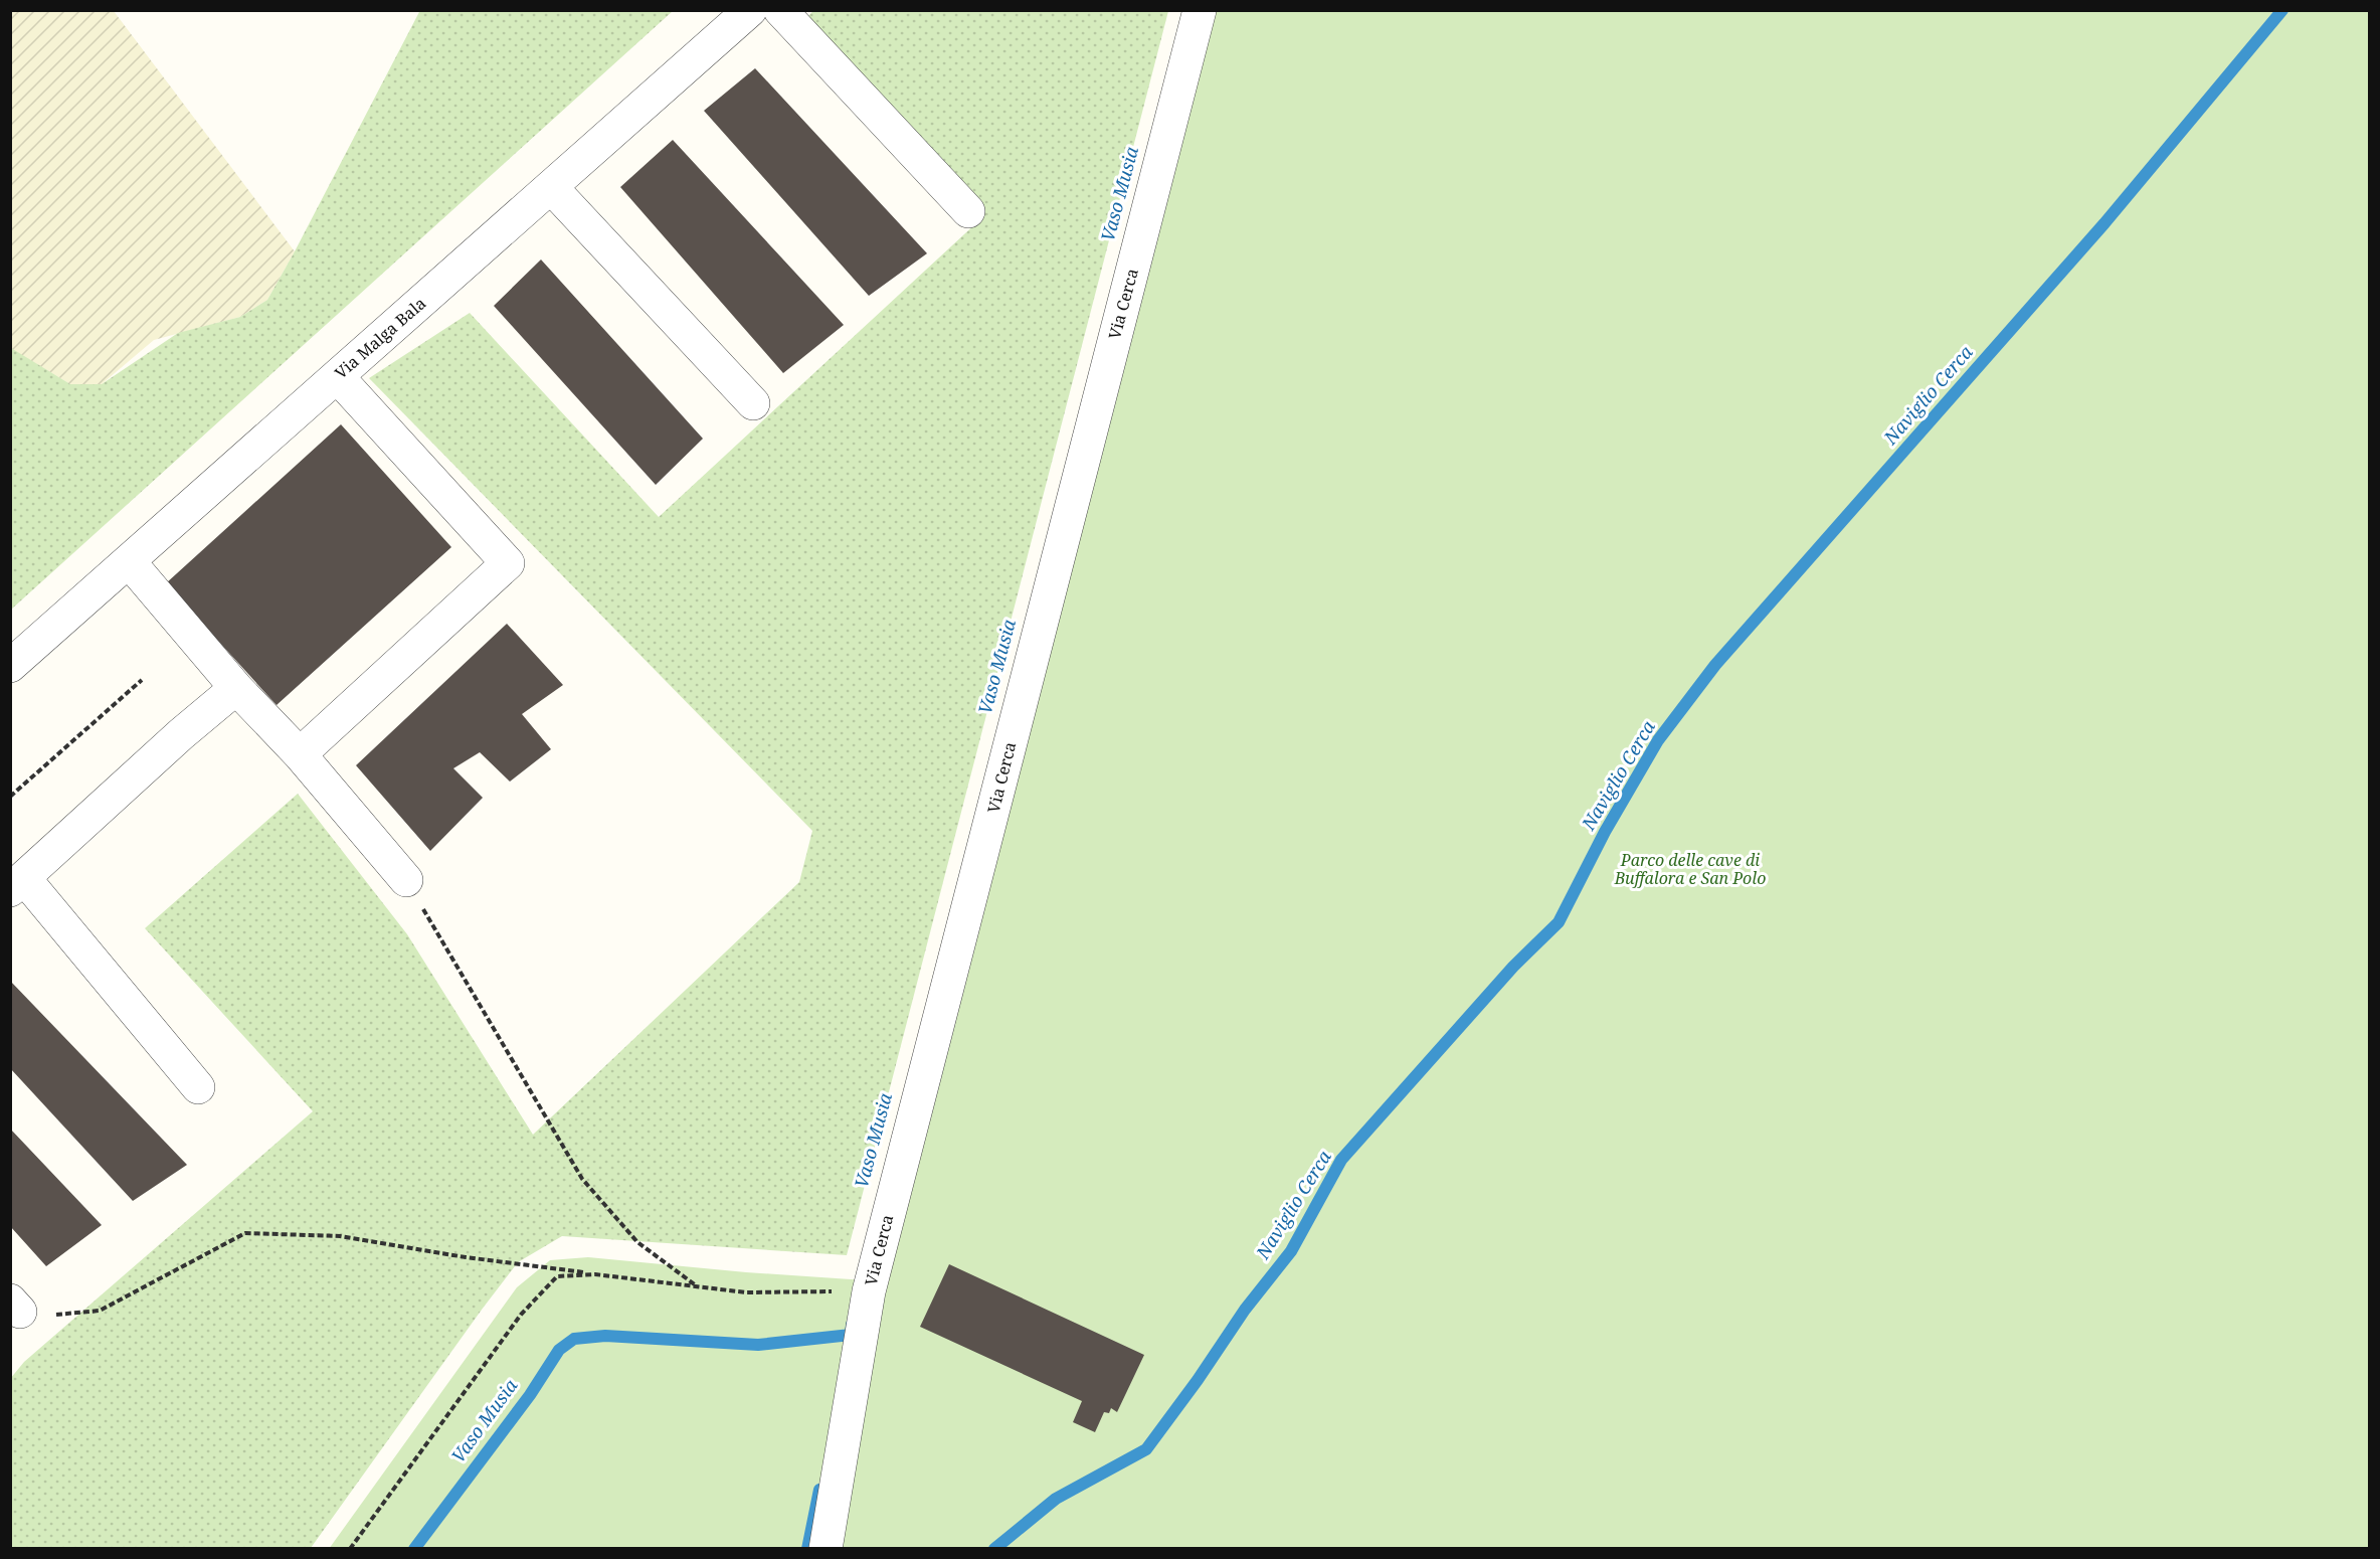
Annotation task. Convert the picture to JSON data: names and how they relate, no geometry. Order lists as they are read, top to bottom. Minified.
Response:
{"streets":{"street":["Via Cerca","Via Malga Bala"]},"water":["Vaso Musia","Naviglio Cerca"],"parks":["Parco delle cave di Buffalora e San Polo"]}
